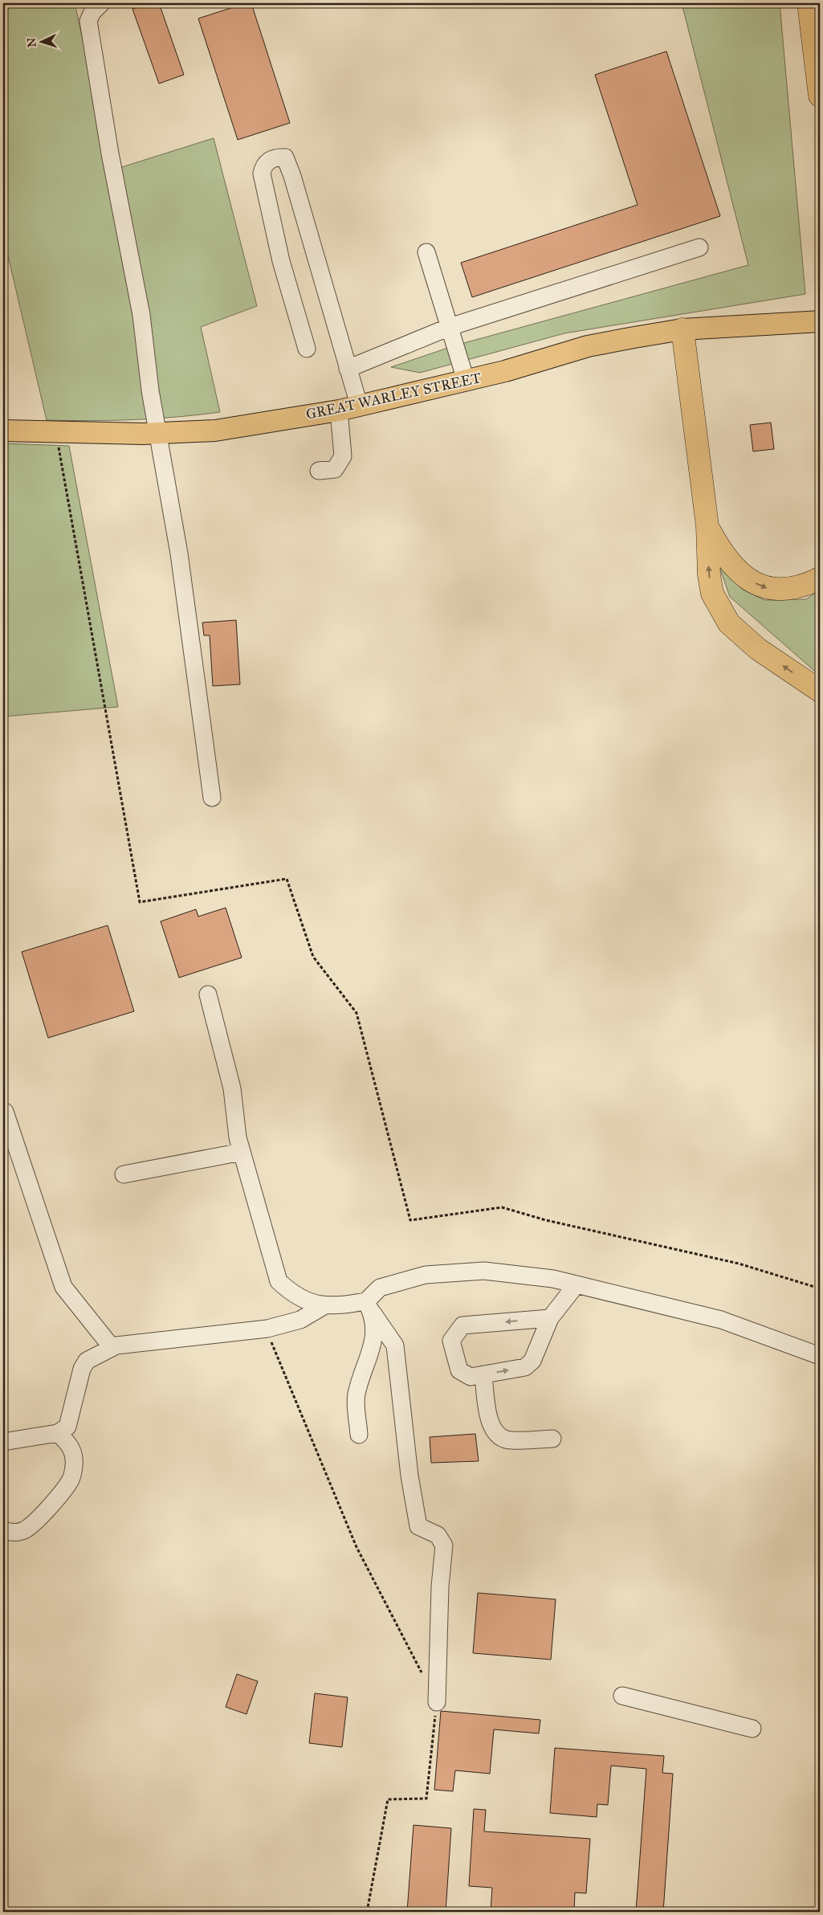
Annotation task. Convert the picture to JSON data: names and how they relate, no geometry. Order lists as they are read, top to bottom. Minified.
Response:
{"streets":{"main road":["GREAT WARLEY STREET"]},"north":"left"}
